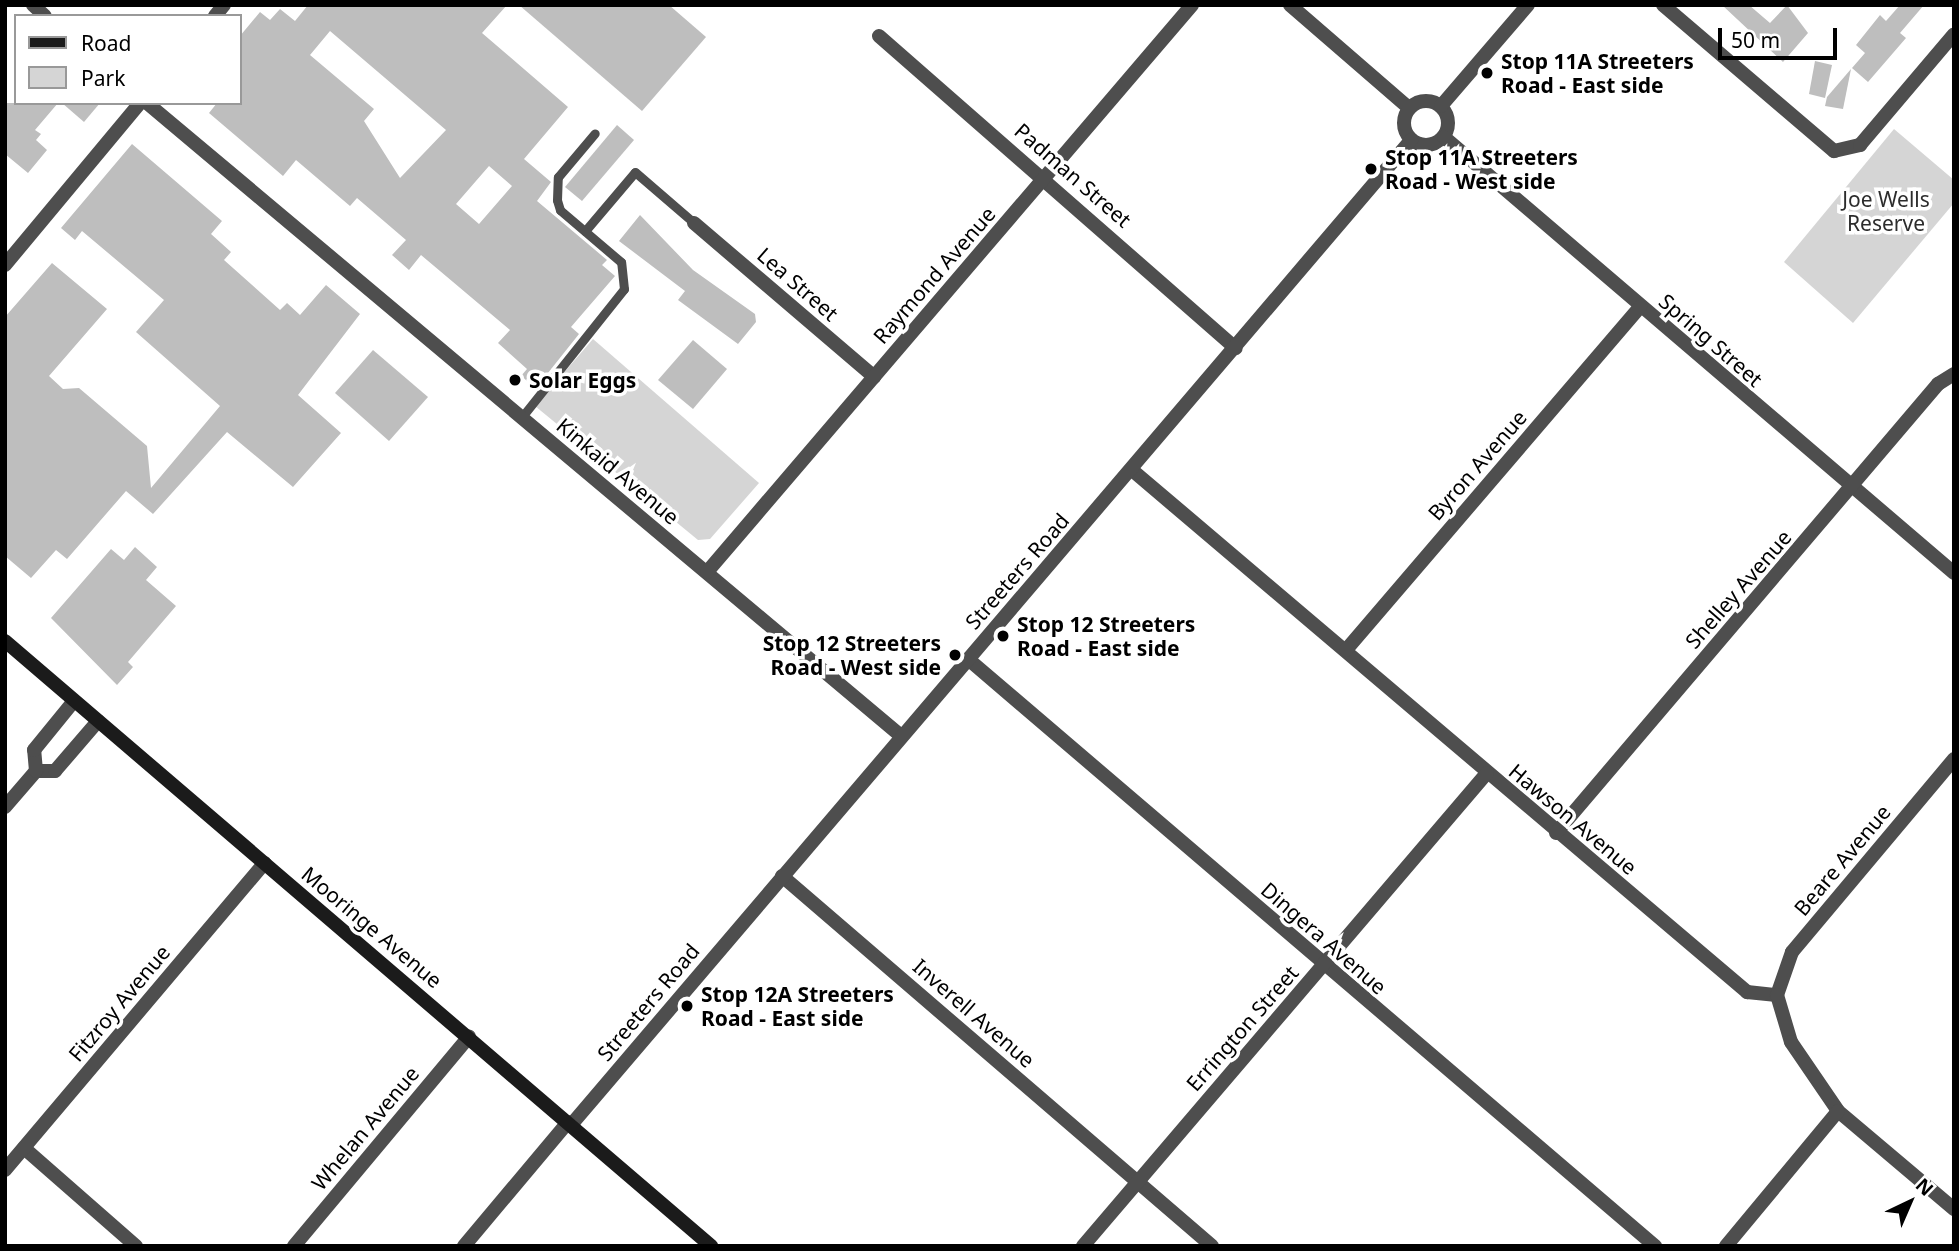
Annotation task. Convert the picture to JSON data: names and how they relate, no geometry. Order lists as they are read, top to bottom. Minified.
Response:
{"streets":{"street":["Padman Street","Raymond Avenue","Lea Street","Spring Street","Byron Avenue","Kinkaid Avenue","Streeters Road","Shelley Avenue","Hawson Avenue","Beare Avenue","Mooringe Avenue","Dingera Avenue","Fitzroy Avenue","Inverell Avenue","Errington Street","Whelan Avenue"]},"crossings":[["Padman Street","Raymond Avenue"],["Padman Street","Streeters Road"],["Raymond Avenue","Lea Street"],["Raymond Avenue","Kinkaid Avenue"],["Spring Street","Byron Avenue"],["Spring Street","Streeters Road"],["Spring Street","Shelley Avenue"],["Byron Avenue","Hawson Avenue"],["Kinkaid Avenue","Streeters Road"],["Streeters Road","Hawson Avenue"],["Streeters Road","Mooringe Avenue"],["Streeters Road","Dingera Avenue"],["Streeters Road","Inverell Avenue"],["Shelley Avenue","Hawson Avenue"],["Hawson Avenue","Beare Avenue"],["Hawson Avenue","Errington Street"],["Mooringe Avenue","Fitzroy Avenue"],["Mooringe Avenue","Whelan Avenue"],["Dingera Avenue","Errington Street"],["Inverell Avenue","Errington Street"]],"parks":["Joe Wells Reserve"],"places":["Stop 11A Streeters Road - East side","Stop 11A Streeters Road - West side","Solar Eggs","Stop 12 Streeters Road - East side","Stop 12 Streeters Road - West side","Stop 12A Streeters Road - East side"],"legend":["Road","Park"],"scale_bar":"50 m","north":"top right"}
